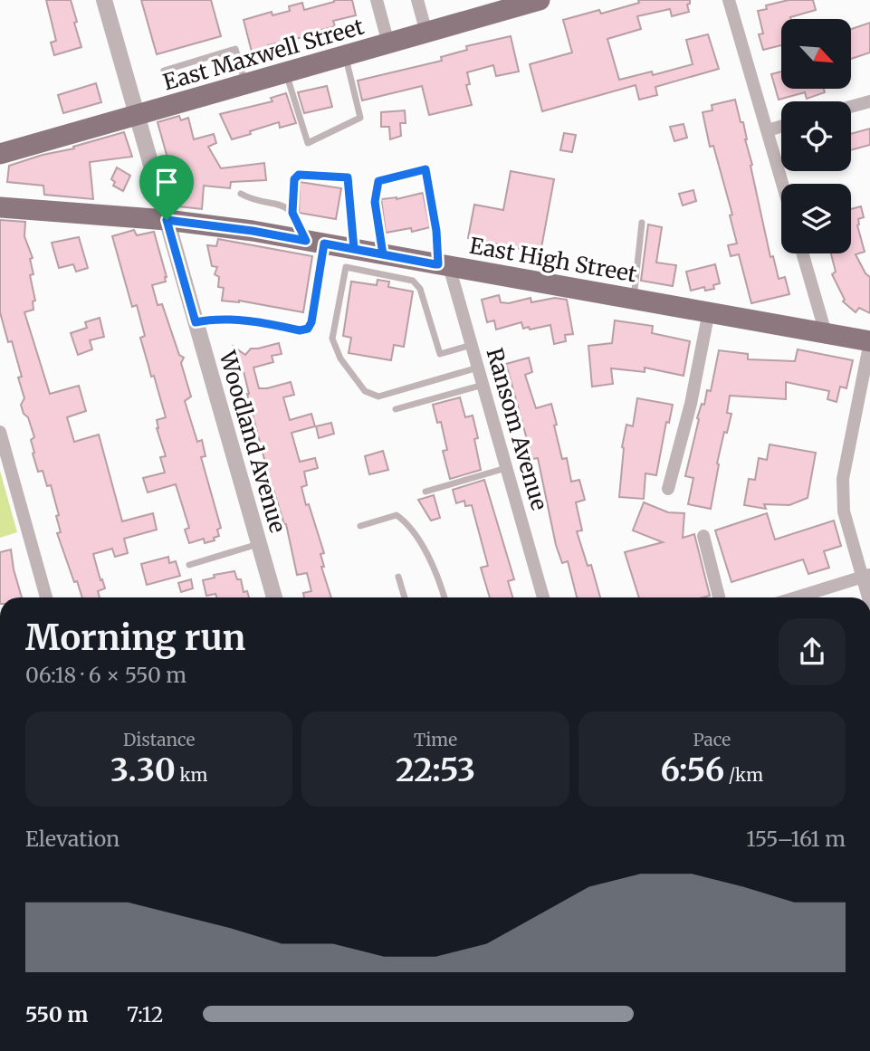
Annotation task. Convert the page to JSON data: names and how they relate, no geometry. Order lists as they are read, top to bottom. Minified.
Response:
{"streets":{"main road":["East Maxwell Street","East High Street"],"street":["Ransom Avenue","Woodland Avenue"]},"crossings":[["East Maxwell Street","Woodland Avenue"],["East High Street","Ransom Avenue"],["East High Street","Woodland Avenue"]],"north":"bottom right","page":{"heading":["Morning run","06:18 · 6 × 550 m"],"stats":[["Distance","3.30 km"],["Time","22:53"],["Pace","6:56 /km"]],"chart":["Elevation","155–161 m"],"list":[{"name":"550 m","note":"7:12"}]}}
